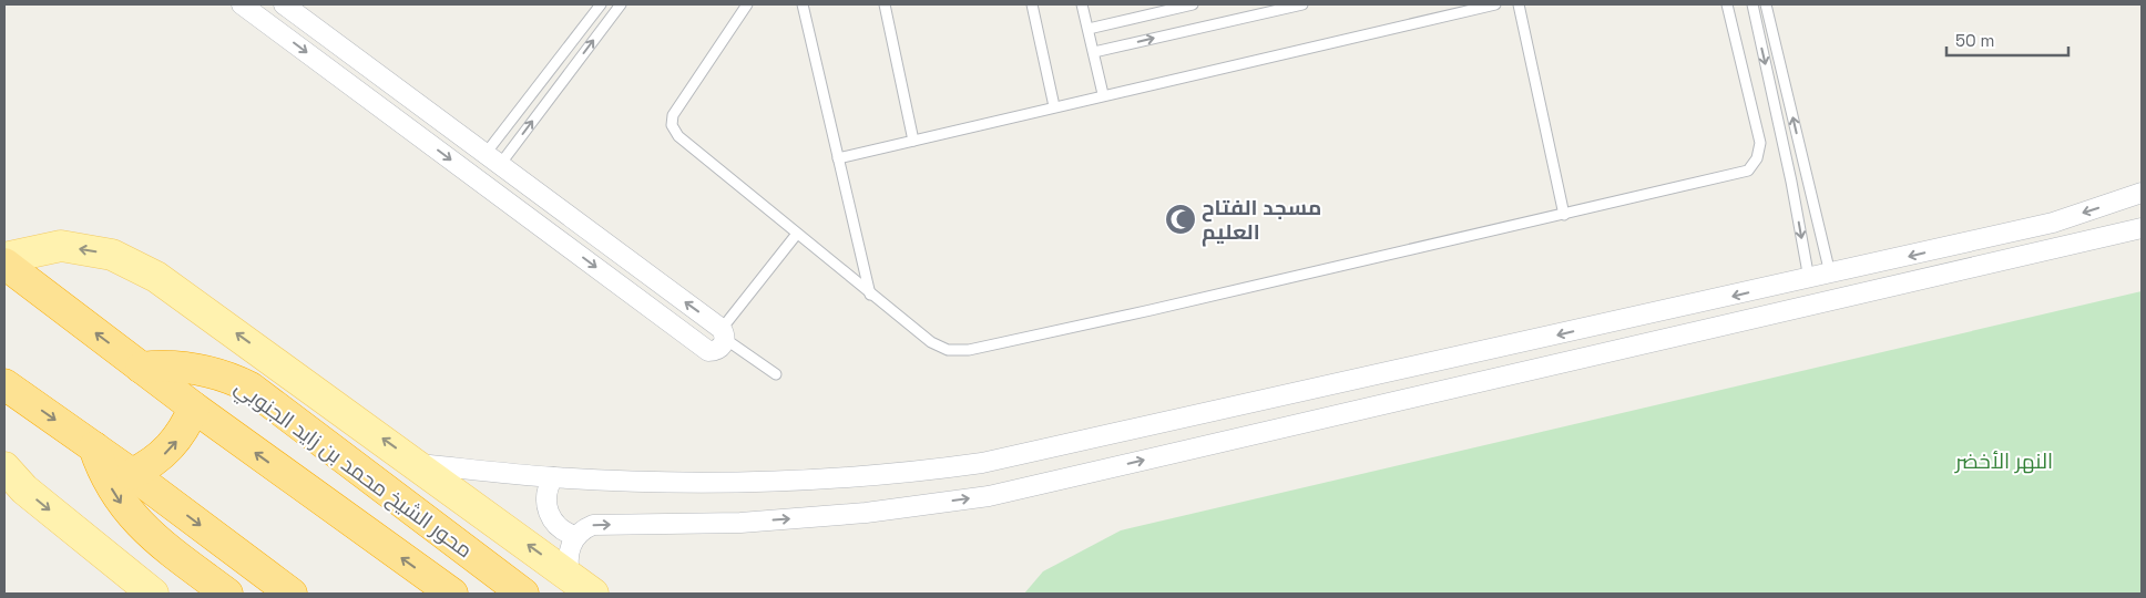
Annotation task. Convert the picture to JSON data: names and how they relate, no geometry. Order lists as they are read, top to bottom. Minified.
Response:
{"streets":{"highway":["محور الشيخ محمد بن زايد الجنوبي"]},"parks":["النهر الأخضر"],"places":{"mosque":["مسجد الفتاح العليم"]},"scale_bar":"50 m"}
